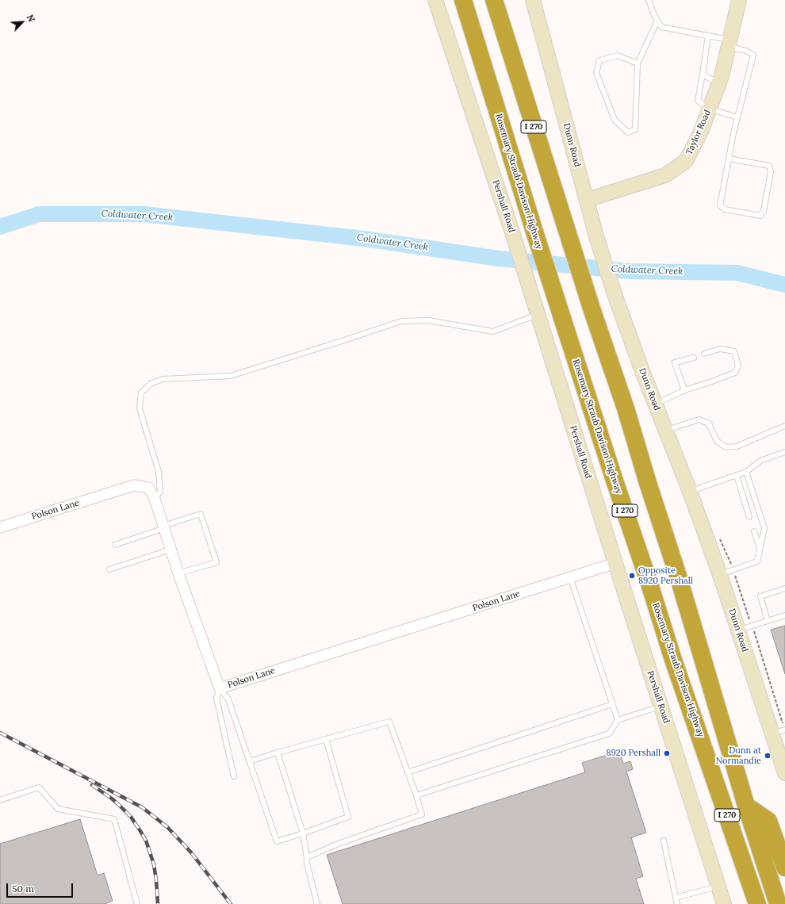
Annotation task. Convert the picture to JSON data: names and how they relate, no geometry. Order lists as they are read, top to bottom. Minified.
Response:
{"streets":{"highway":["I 270","Rosemary Straub Davison Highway"],"street":["Taylor Road","Dunn Road","Pershall Road","Polson Lane"]},"crossings":[["Taylor Road","Dunn Road"],["Pershall Road","Polson Lane"]],"water":["Coldwater Creek"],"places":["Opposite 8920 Pershall","8920 Pershall","Dunn at Normandie"],"scale_bar":"50 m","north":"top right"}
